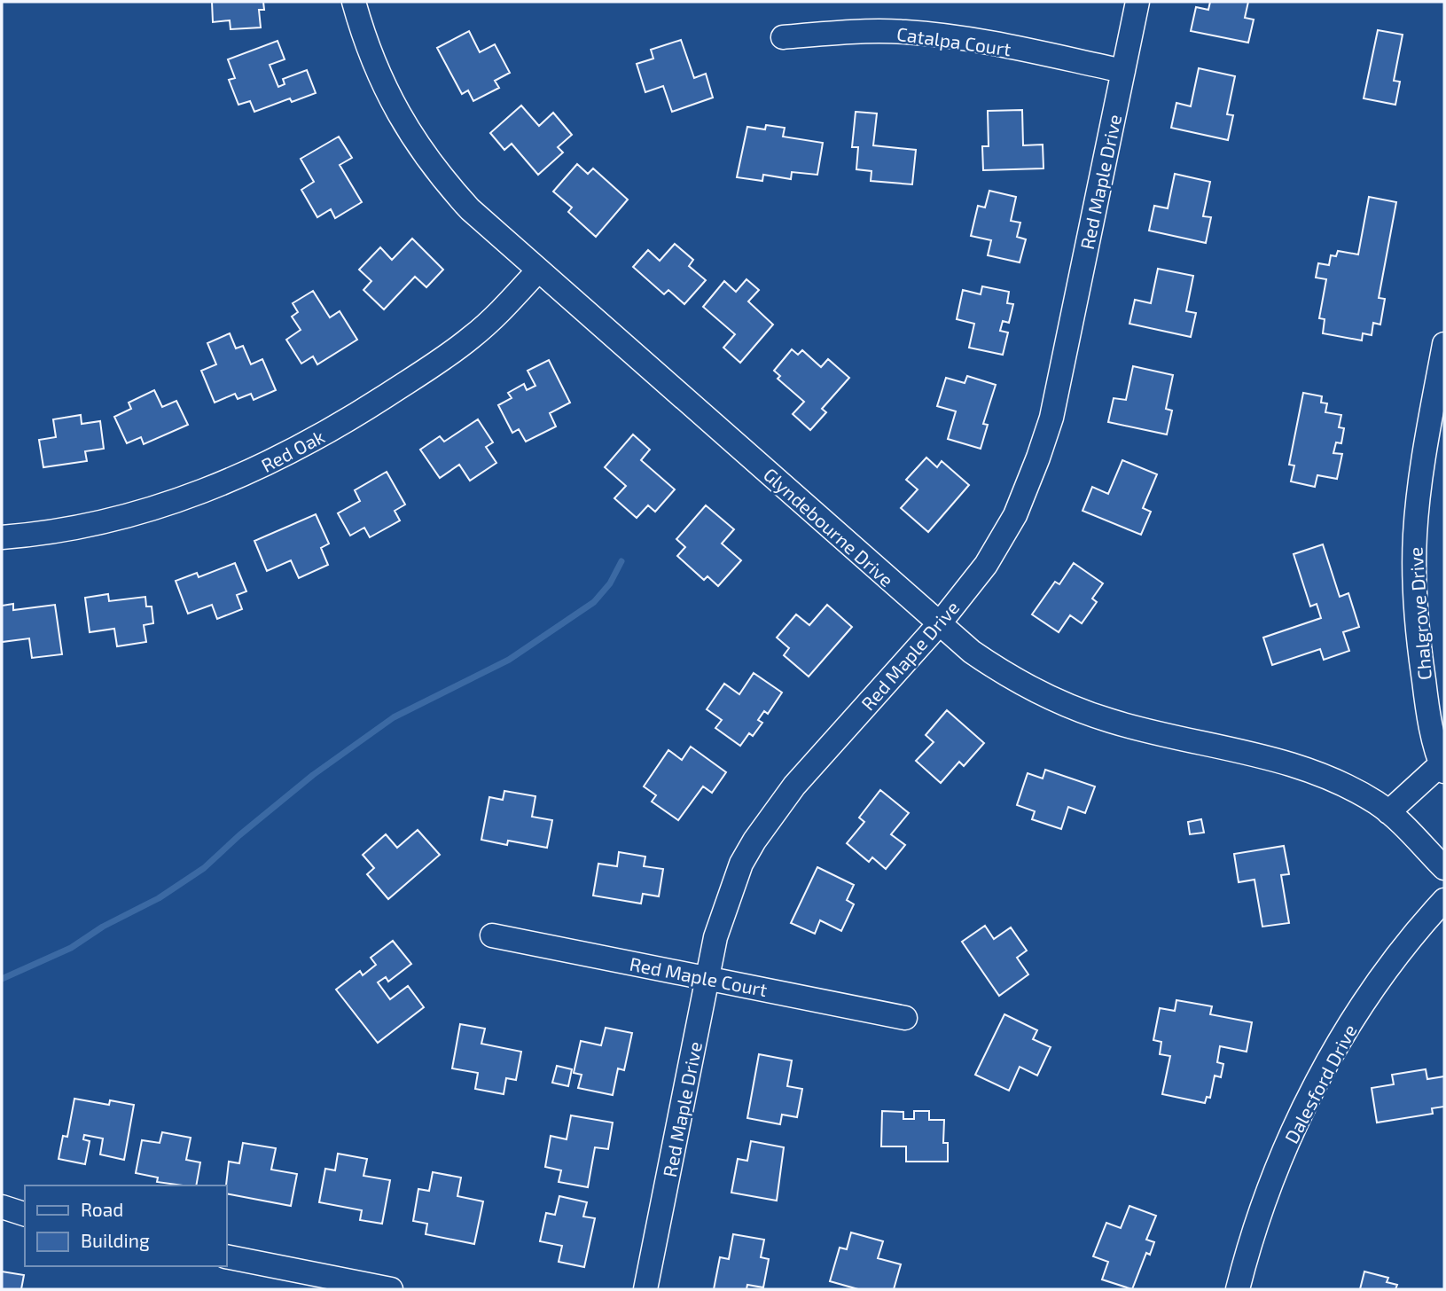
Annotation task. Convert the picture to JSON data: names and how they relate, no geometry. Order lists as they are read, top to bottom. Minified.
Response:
{"streets":{"street":["Catalpa Court","Red Maple Drive","Red Oak","Glyndebourne Drive","Chalgrove Drive","Red Maple Court","Dalesford Drive"]},"crossings":[["Catalpa Court","Red Maple Drive"],["Red Maple Drive","Glyndebourne Drive"],["Red Maple Drive","Red Maple Court"],["Red Oak","Glyndebourne Drive"]],"legend":["Road","Building"]}
